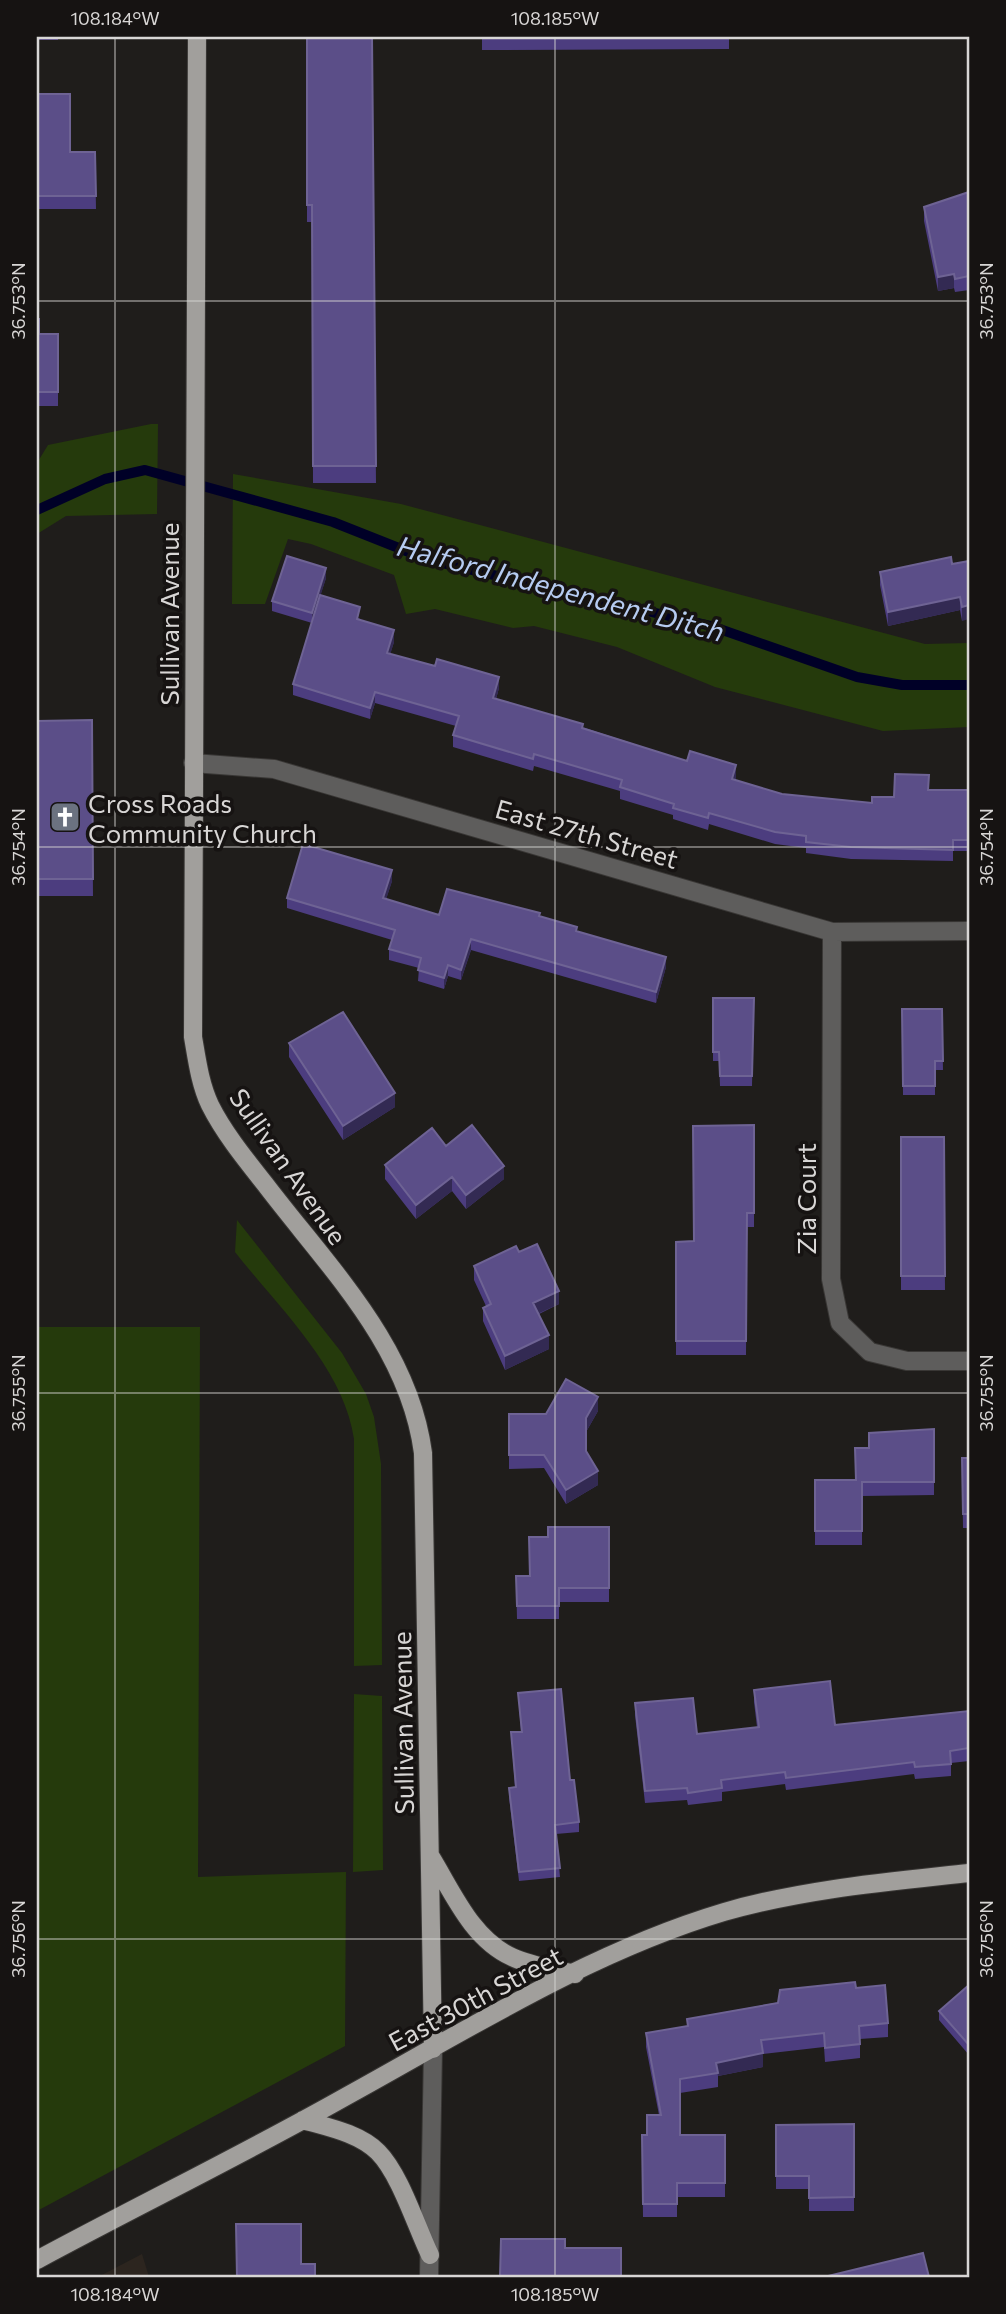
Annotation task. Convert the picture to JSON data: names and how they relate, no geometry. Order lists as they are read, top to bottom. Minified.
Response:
{"streets":{"main road":["Sullivan Avenue","East 30th Street"],"street":["East 27th Street","Zia Court"]},"crossings":[["Sullivan Avenue","East 27th Street"],["Sullivan Avenue","East 30th Street"],["East 27th Street","Zia Court"]],"water":["Halford Independent Ditch"],"places":{"church":["Cross Roads Community Church"]},"coordinates":["108.184°W","108.185°W","36.753°N","36.754°N","36.755°N","36.756°N"]}
